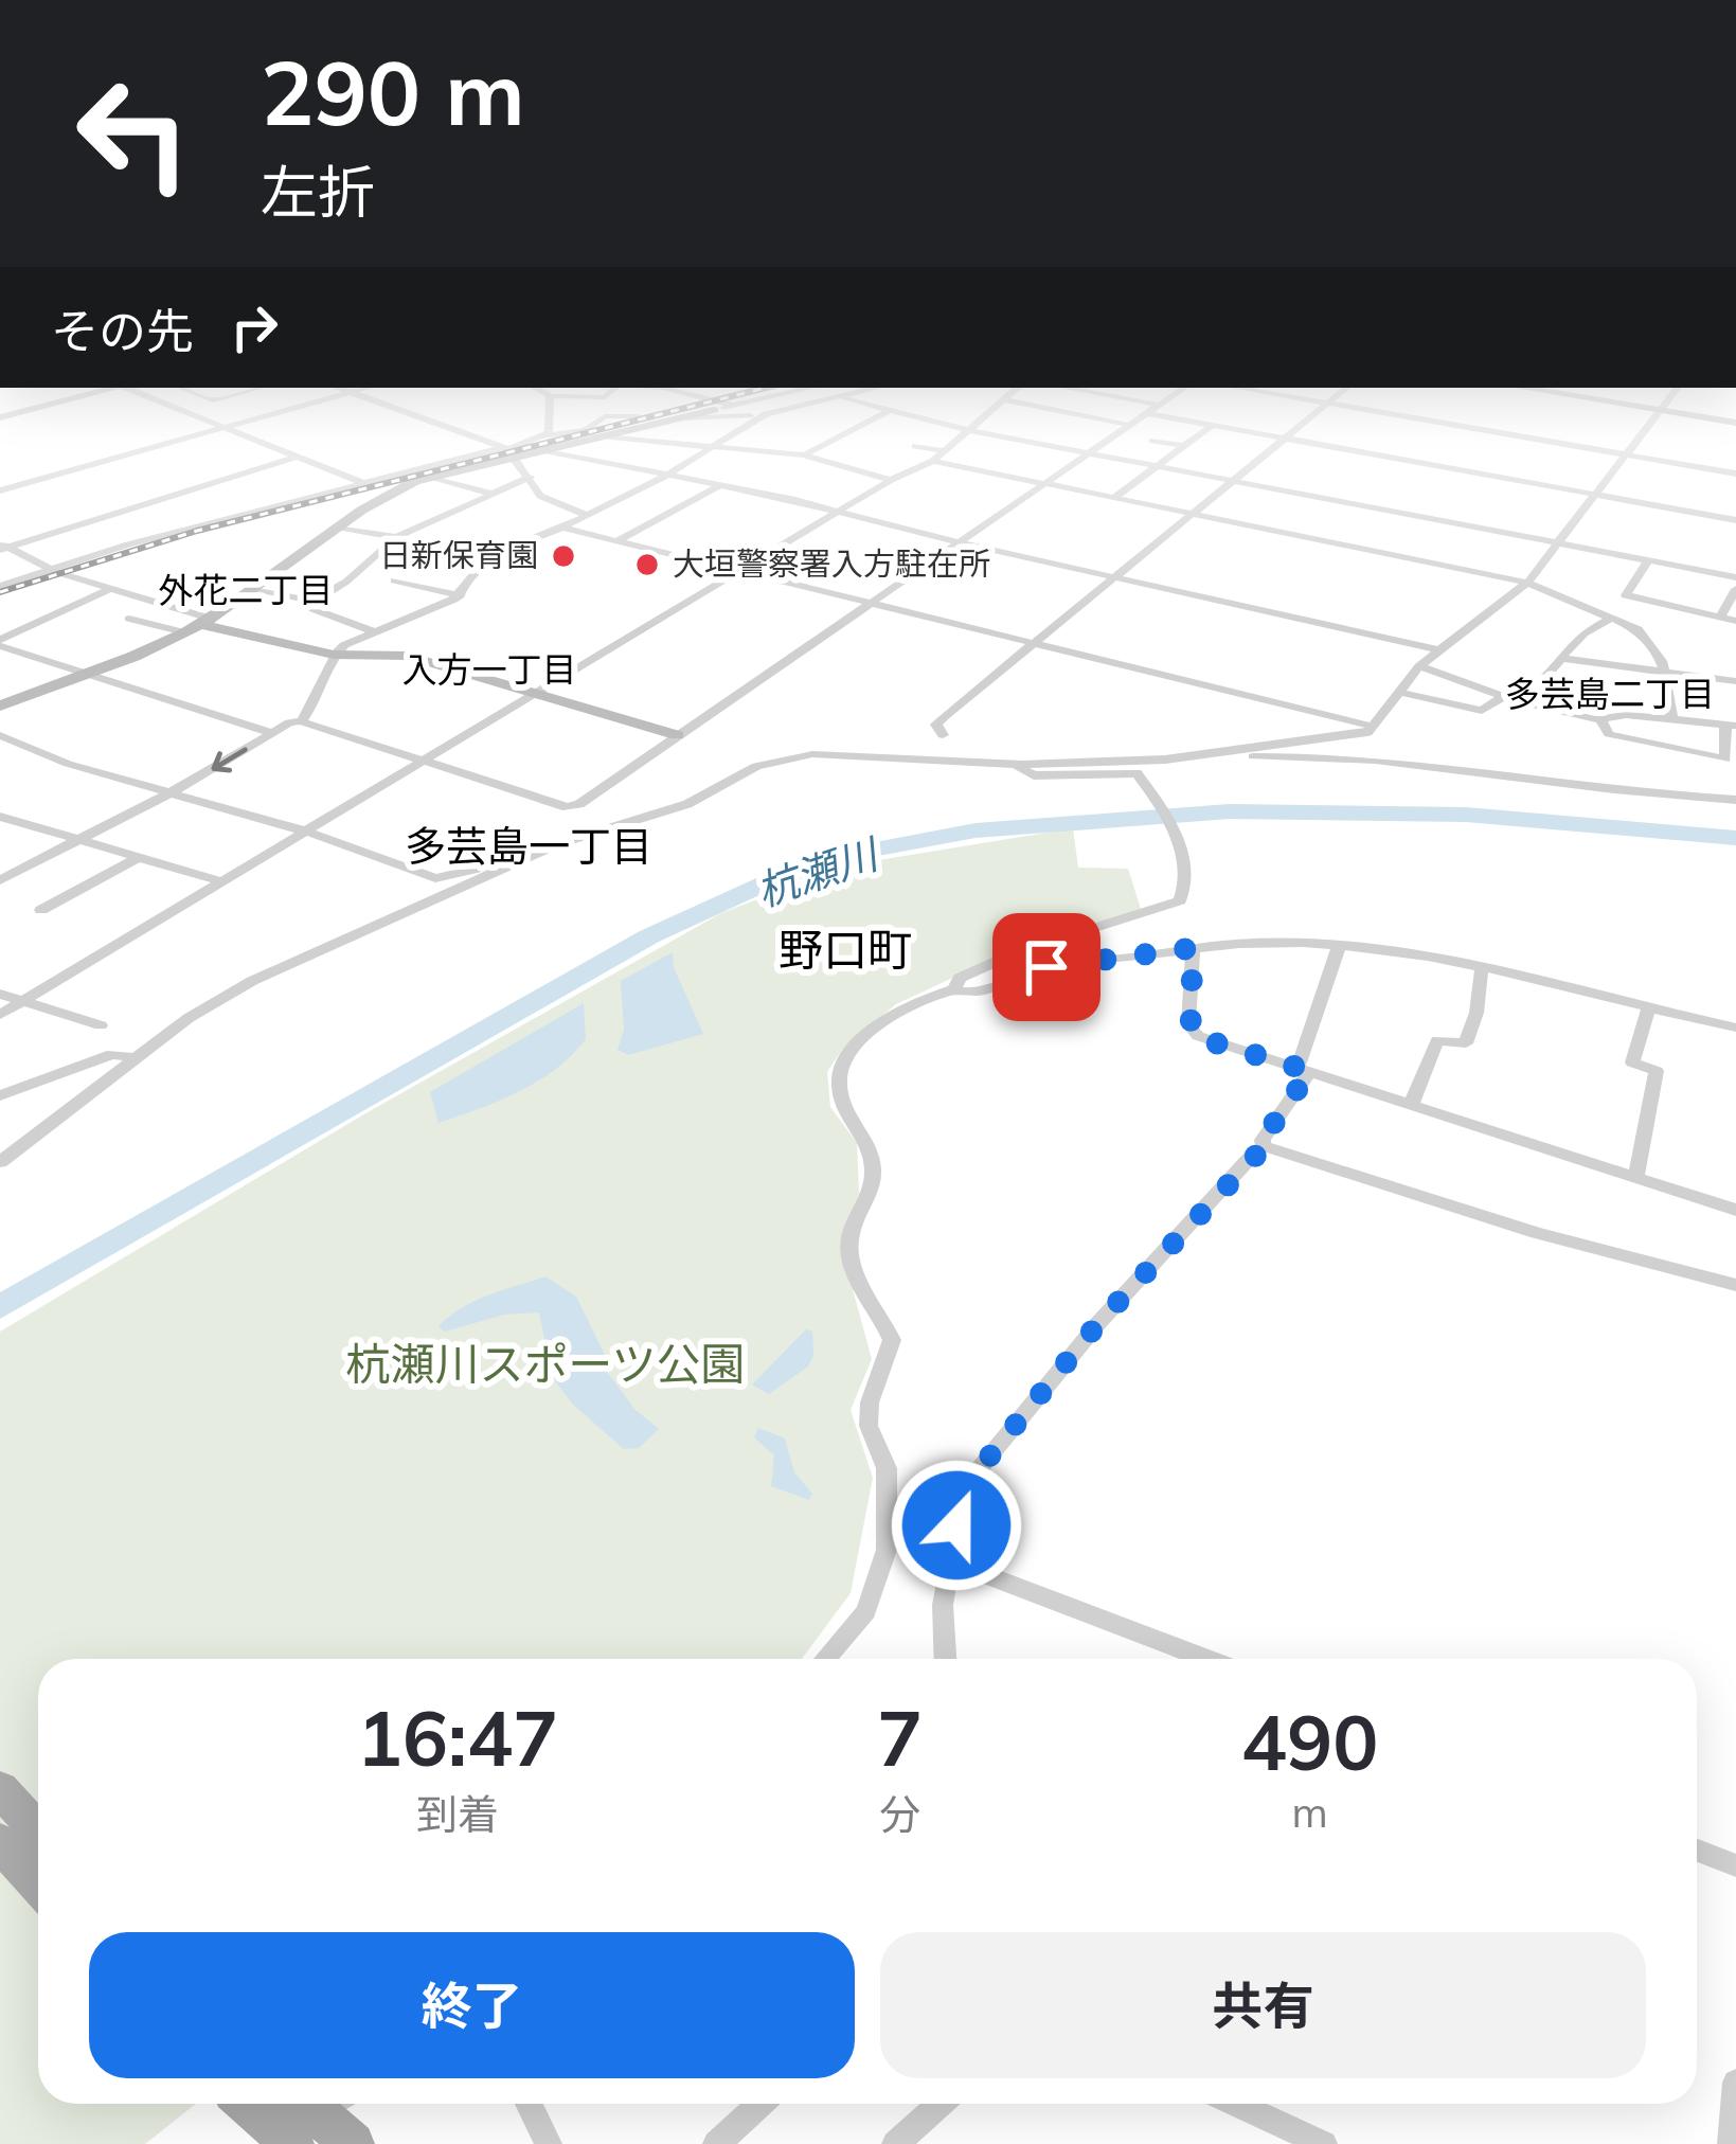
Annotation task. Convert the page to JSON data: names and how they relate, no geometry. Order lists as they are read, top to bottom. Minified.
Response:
{"districts":["外花二丁目","入方一丁目","多芸島二丁目","多芸島一丁目","野口町"],"water":["杭瀬川"],"parks":["杭瀬川スポーツ公園"],"places":["日新保育園","大垣警察署入方駐在所"],"page":{"turn":["290 m","左折"],"then":"その先","eta":["16:47","到着","7","分","490","m"],"buttons":["終了","共有"]}}
